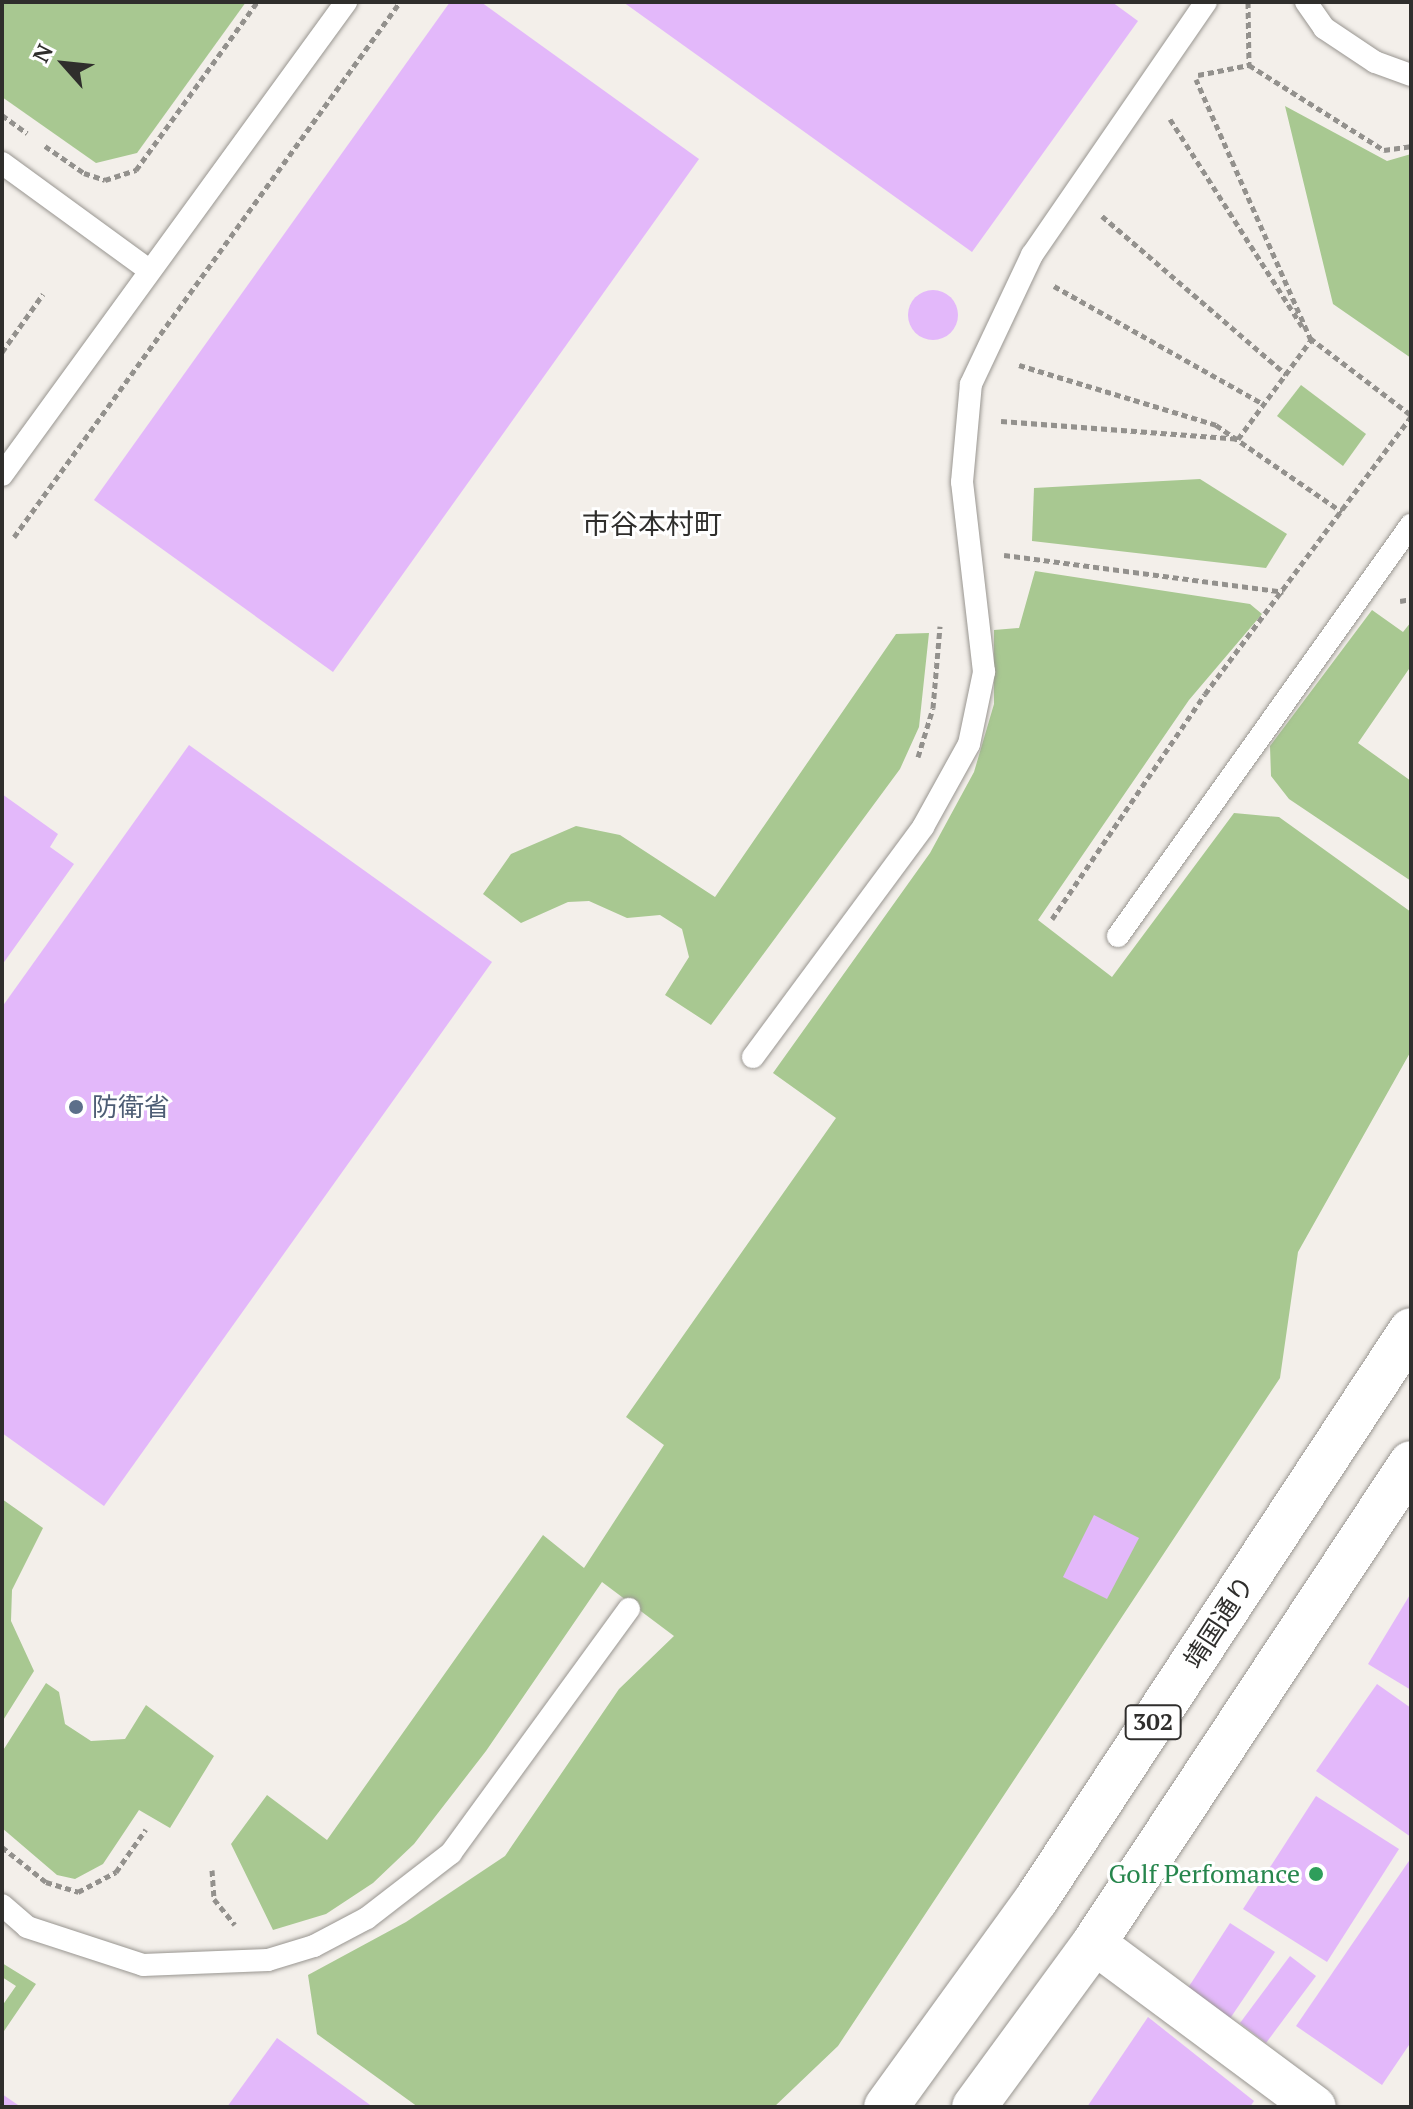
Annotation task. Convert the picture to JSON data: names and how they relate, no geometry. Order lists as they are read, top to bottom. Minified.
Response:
{"streets":{"main road":["靖国通り","302"]},"districts":["市谷本村町"],"places":["防衛省","Golf Perfomance"],"north":"top left"}
